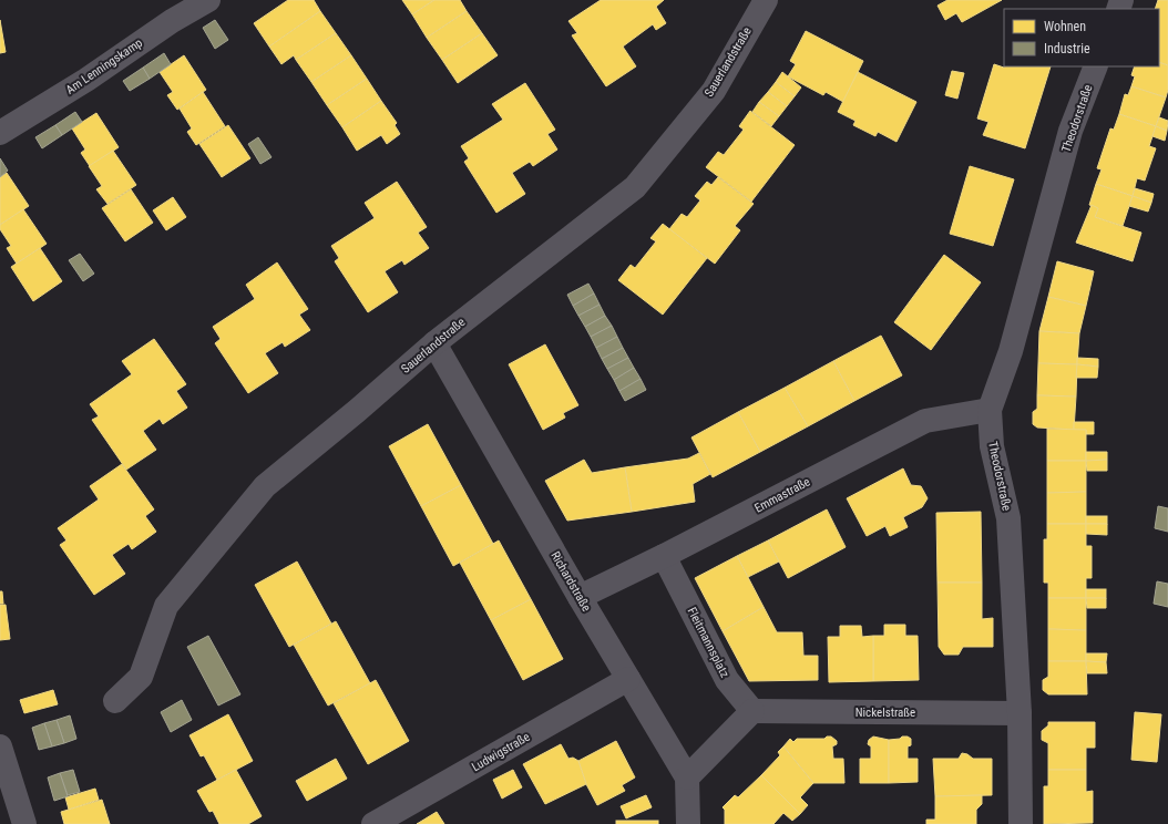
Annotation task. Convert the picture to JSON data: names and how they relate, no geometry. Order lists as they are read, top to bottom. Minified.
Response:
{"streets":{"street":["Sauerlandstraße","Am Lenningskamp","Theodorstraße","Emmastraße","Richardstraße","Fleitmannsplatz","Nickelstraße","Ludwigstraße"]},"crossings":[["Sauerlandstraße","Richardstraße"],["Theodorstraße","Emmastraße"],["Theodorstraße","Nickelstraße"],["Emmastraße","Richardstraße"],["Emmastraße","Fleitmannsplatz"],["Richardstraße","Ludwigstraße"],["Fleitmannsplatz","Nickelstraße"]],"legend":["Wohnen","Industrie"]}
